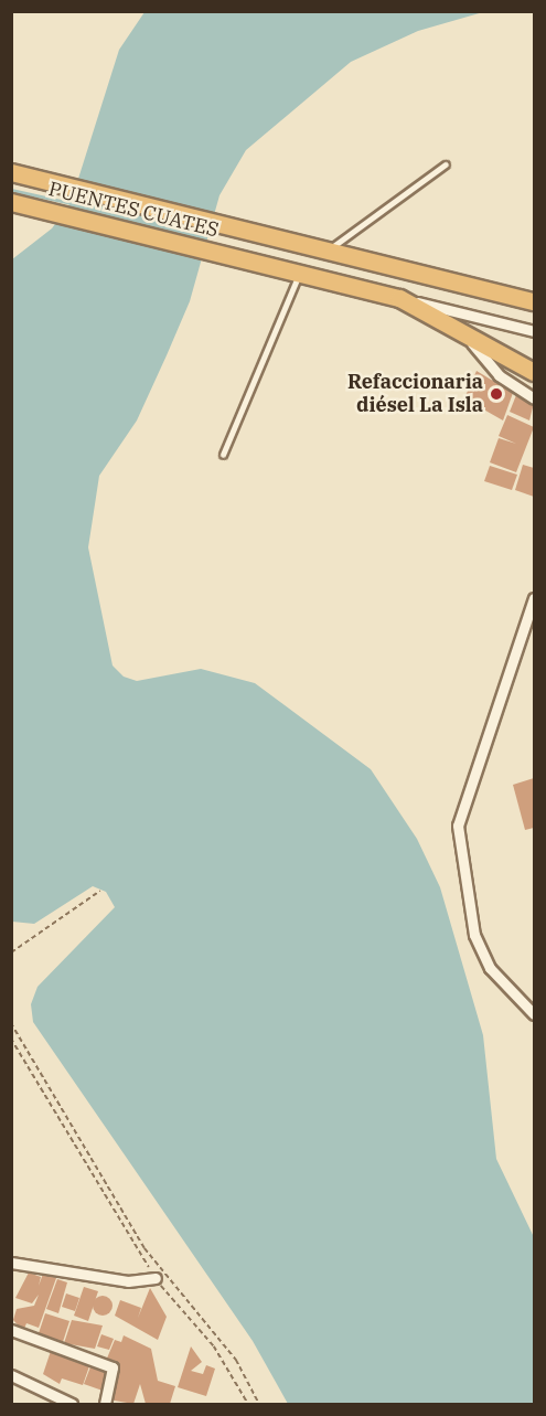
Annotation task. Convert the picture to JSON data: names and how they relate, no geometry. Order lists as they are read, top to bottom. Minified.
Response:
{"streets":{"highway":["PUENTES CUATES"]},"places":["Refaccionaria diésel La Isla"]}
